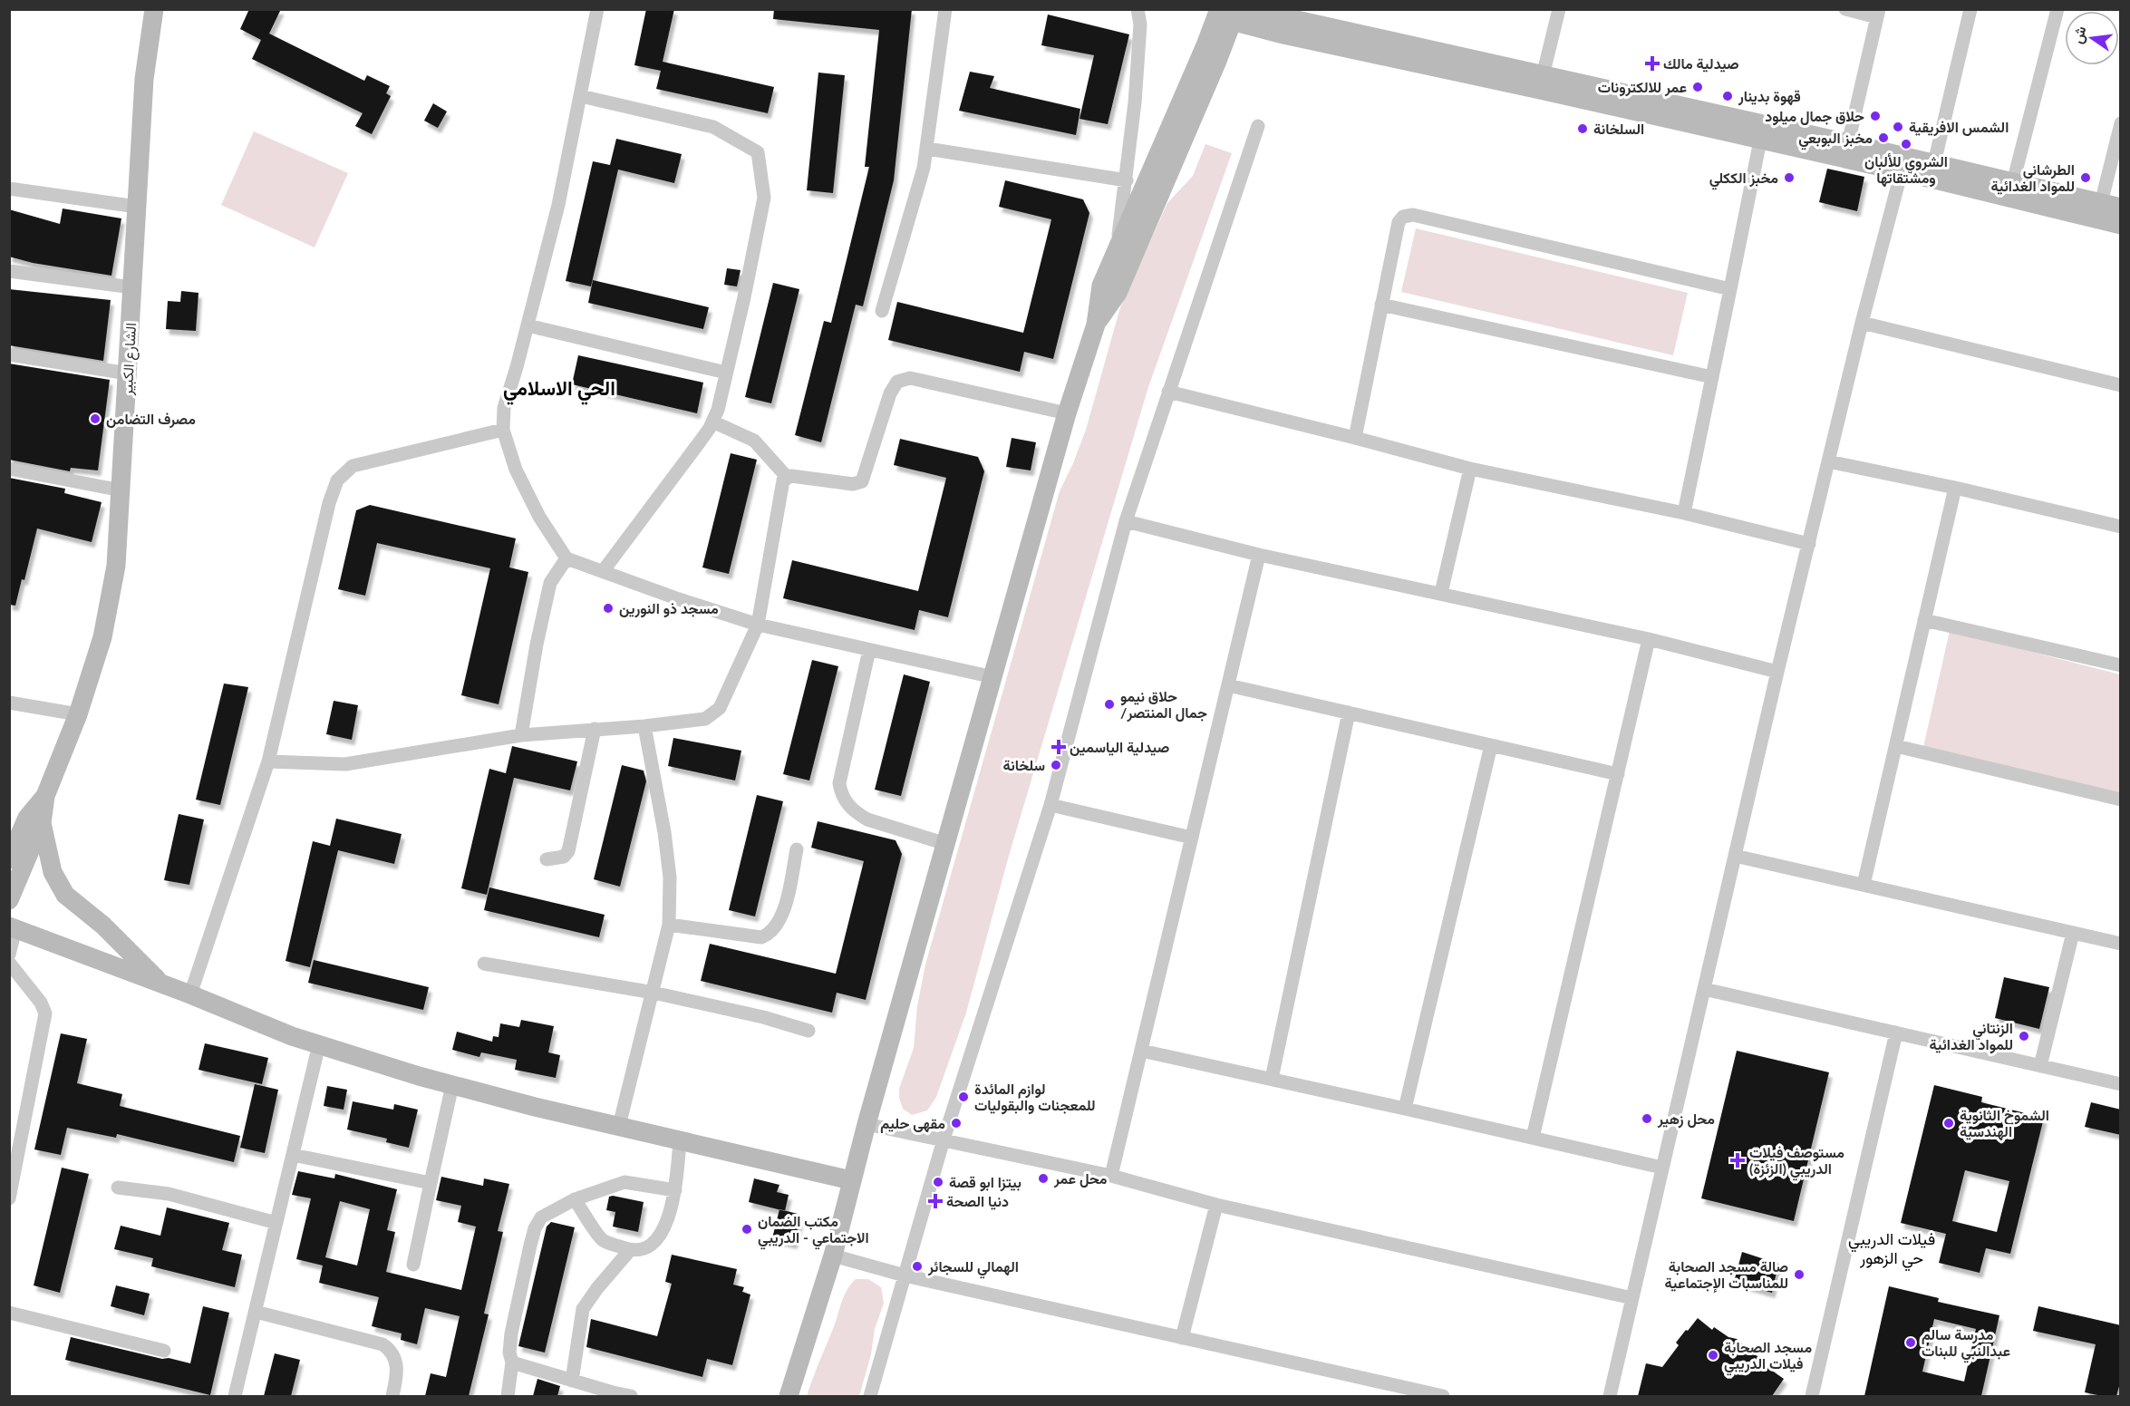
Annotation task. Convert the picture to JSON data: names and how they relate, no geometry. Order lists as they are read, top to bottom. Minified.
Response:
{"streets":{"street":["الشارع الكبير"]},"districts":["الحي الاسلامي","فيلات الدريبي حي الزهور"],"places":{"health":["صيدلية مالك","صيدلية الياسمين","مستوصف فيلات الدريبي (الزئزة)","دنيا الصحة"],"other":["عمر للالكترونات","قهوة بدينار","حلاق جمال ميلود","الشمس الافريقية","السلخانة","مخبز البوبعي","الشروي للألبان ومشتقاتها","مخبز الككلي","الطرشاني للمواد الغدائية","مصرف التضامن","مسجد ذو النورين","حلاق نيمو /جمال المنتصر","سلخانة","الزنتاني للمواد الغدائية","لوازم المائدة للمعجنات والبقوليات","محل زهير","مقهى حليم","الشموخ الثانوية الهندسية","محل عمر","بيتزا ابو قصة","مكتب الضمان الاجتماعي - الدريبي","الهمالي للسجائر","صالة مسجد الصحابة للمناسبات الإجتماعية","مدرسة سالم عبدالنبي للبنات","مسجد الصحابة فيلات الدريبي"]},"north":"left"}
